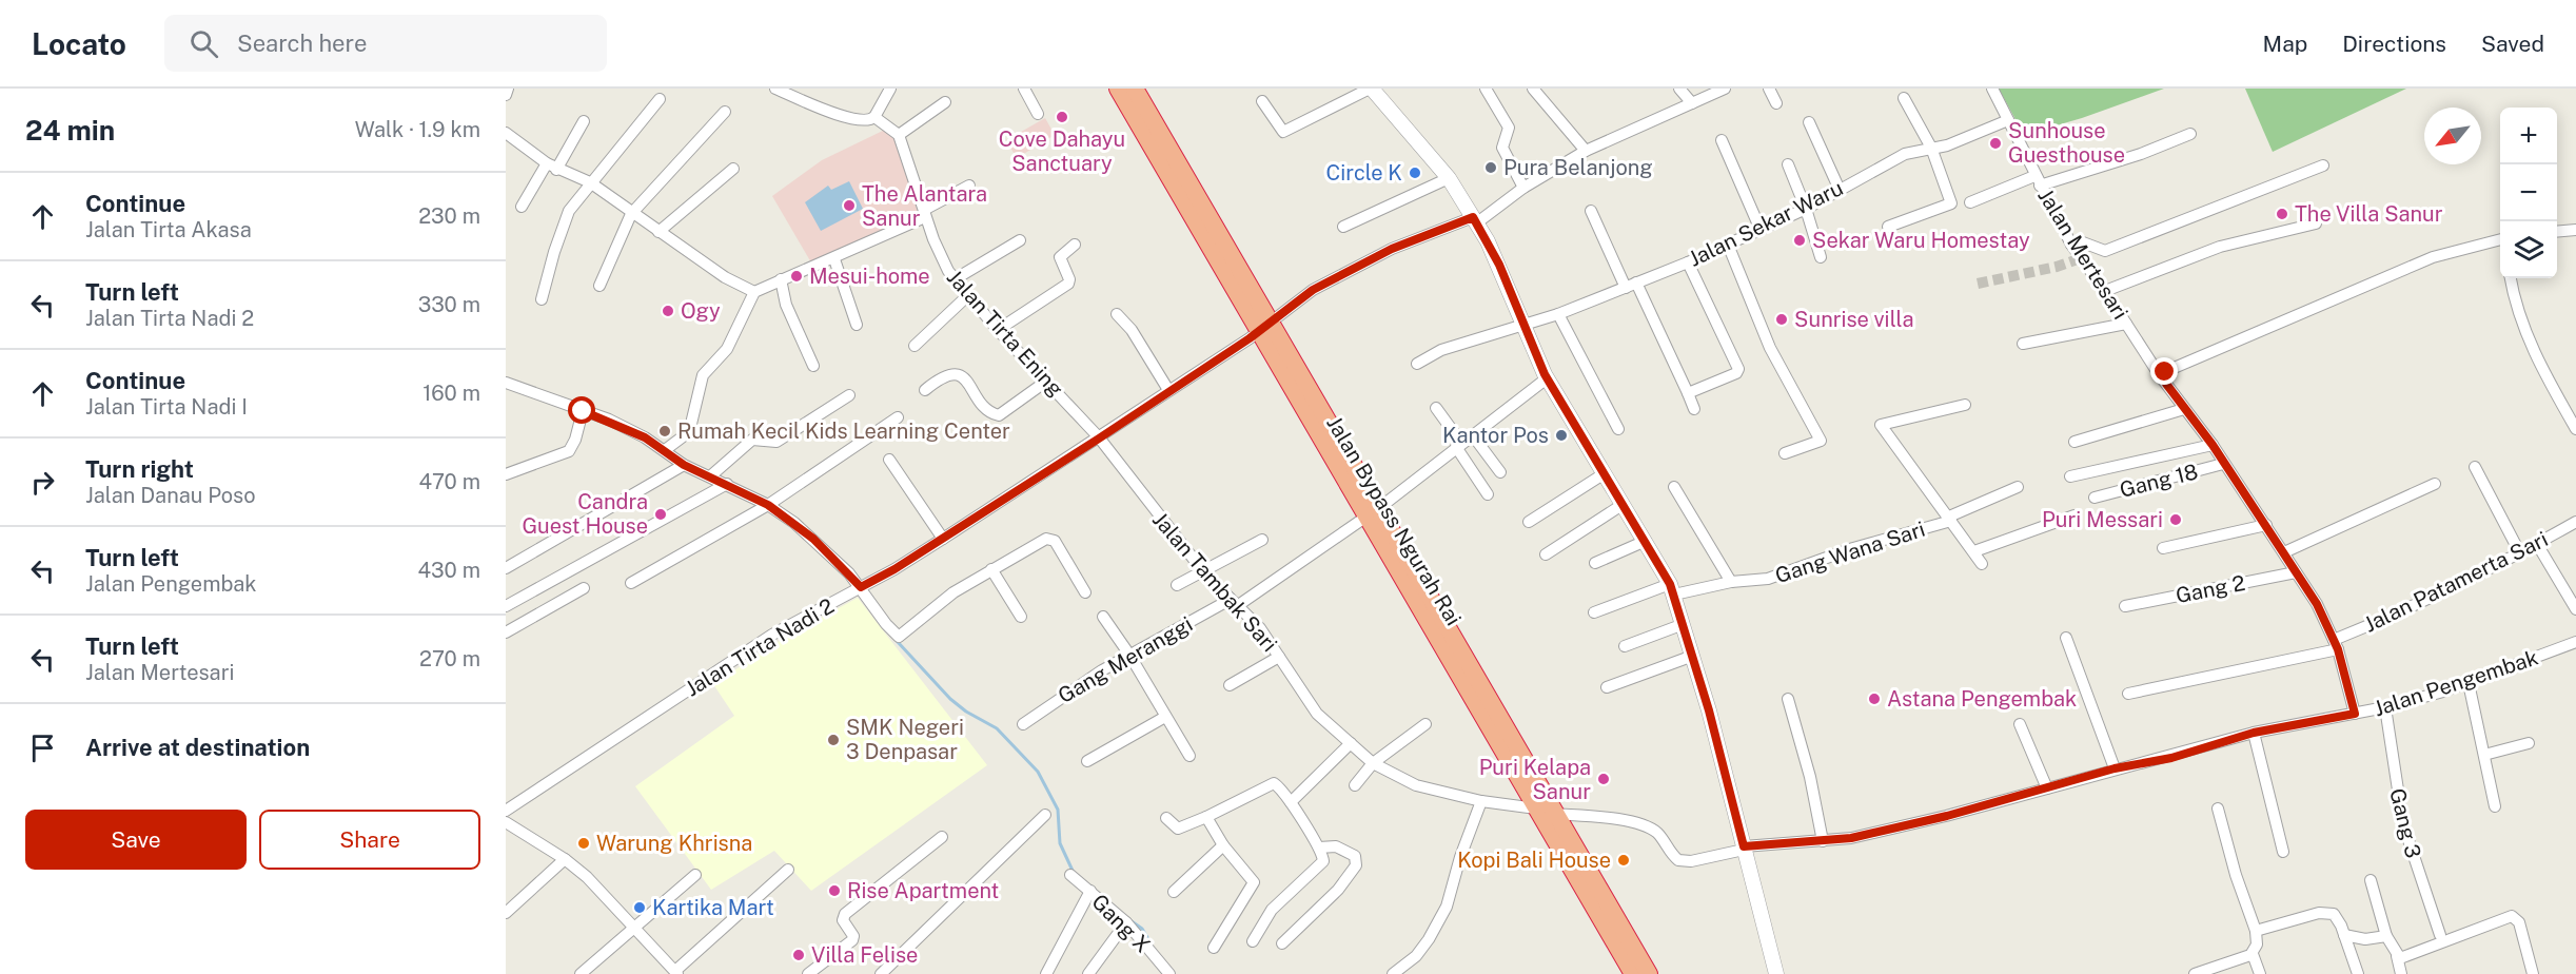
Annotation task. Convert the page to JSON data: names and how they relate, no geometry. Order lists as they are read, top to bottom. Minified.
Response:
{"streets":{"highway":["Jalan Bypass Ngurah Rai"],"street":["Jalan Sekar Waru","Jalan Mertesari","Jalan Tirta Ening","Gang 18","Gang Wana Sari","Jalan Tambak Sari","Jalan Patamerta Sari","Gang 2","Jalan Tirta Nadi 2","Gang Meranggi","Jalan Pengembak","Gang 3","Gang X"]},"crossings":[["Jalan Sekar Waru","Jalan Mertesari"],["Jalan Mertesari","Gang 18"],["Jalan Mertesari","Jalan Patamerta Sari"],["Jalan Mertesari","Gang 2"],["Jalan Mertesari","Jalan Pengembak"],["Jalan Tirta Ening","Jalan Tambak Sari"],["Jalan Tirta Ening","Jalan Tirta Nadi 2"],["Jalan Bypass Ngurah Rai","Jalan Tambak Sari"],["Jalan Bypass Ngurah Rai","Jalan Tirta Nadi 2"],["Jalan Bypass Ngurah Rai","Gang Meranggi"],["Jalan Bypass Ngurah Rai","Jalan Pengembak"],["Jalan Tambak Sari","Jalan Tirta Nadi 2"],["Jalan Tambak Sari","Gang Meranggi"],["Jalan Pengembak","Gang 3"]],"places":["Cove Dahayu Sanctuary","Sunhouse Guesthouse","Pura Belanjong","Circle K","The Alantara Sanur","The Villa Sanur","Sekar Waru Homestay","Mesui-home","Ogy","Sunrise villa","Rumah Kecil Kids Learning Center","Kantor Pos","Candra Guest House","Puri Messari","Astana Pengembak","SMK Negeri 3 Denpasar","Puri Kelapa Sanur","Warung Khrisna","Kopi Bali House","Rise Apartment","Kartika Mart","Villa Felise"],"north":"bottom left","page":{"header":"Locato","search":"Search here","nav":["Map","Directions","Saved"],"heading":["24 min","Walk · 1.9 km"],"map_buttons":["+","−"],"list":[["Continue","Jalan Tirta Akasa","230 m"],["Turn left","Jalan Tirta Nadi 2","330 m"],["Continue","Jalan Tirta Nadi I","160 m"],["Turn right","Jalan Danau Poso","470 m"],["Turn left","Jalan Pengembak","430 m"],["Turn left","Jalan Mertesari","270 m"],"Arrive at destination"],"buttons":["Save","Share"]}}
